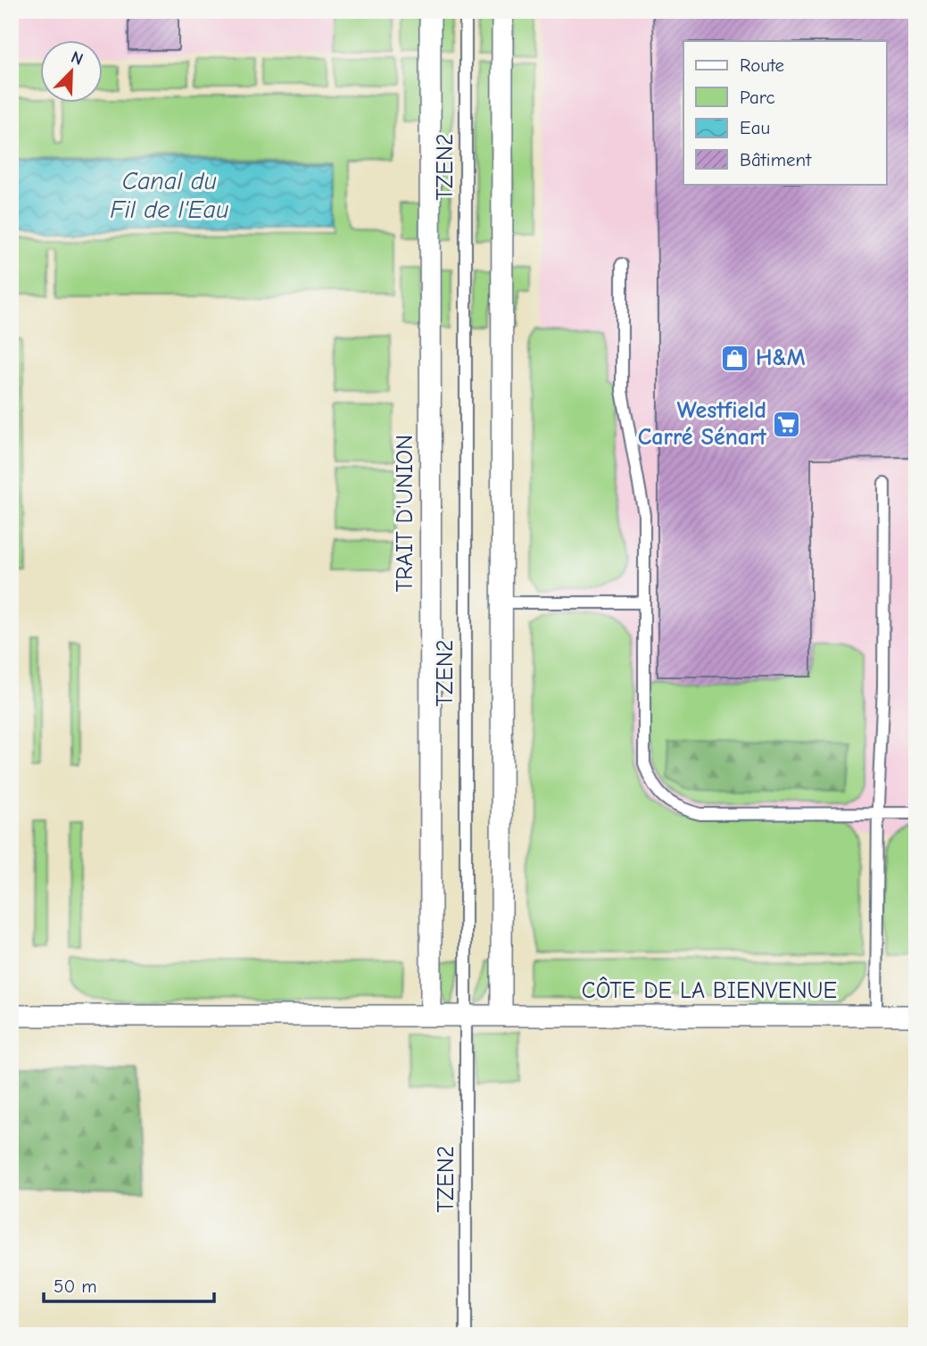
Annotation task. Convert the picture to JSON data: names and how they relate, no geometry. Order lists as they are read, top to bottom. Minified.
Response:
{"streets":{"street":["TRAIT D'UNION","CÔTE DE LA BIENVENUE"],"lane":["TZEN2"]},"crossings":[["TZEN2","CÔTE DE LA BIENVENUE"],["TRAIT D'UNION","CÔTE DE LA BIENVENUE"]],"water":["Canal du Fil de l'Eau"],"places":{"shop":["H&M"],"supermarket":["Westfield Carré Sénart"]},"legend":["Route","Parc","Eau","Bâtiment"],"scale_bar":"50 m","north":"top right"}
